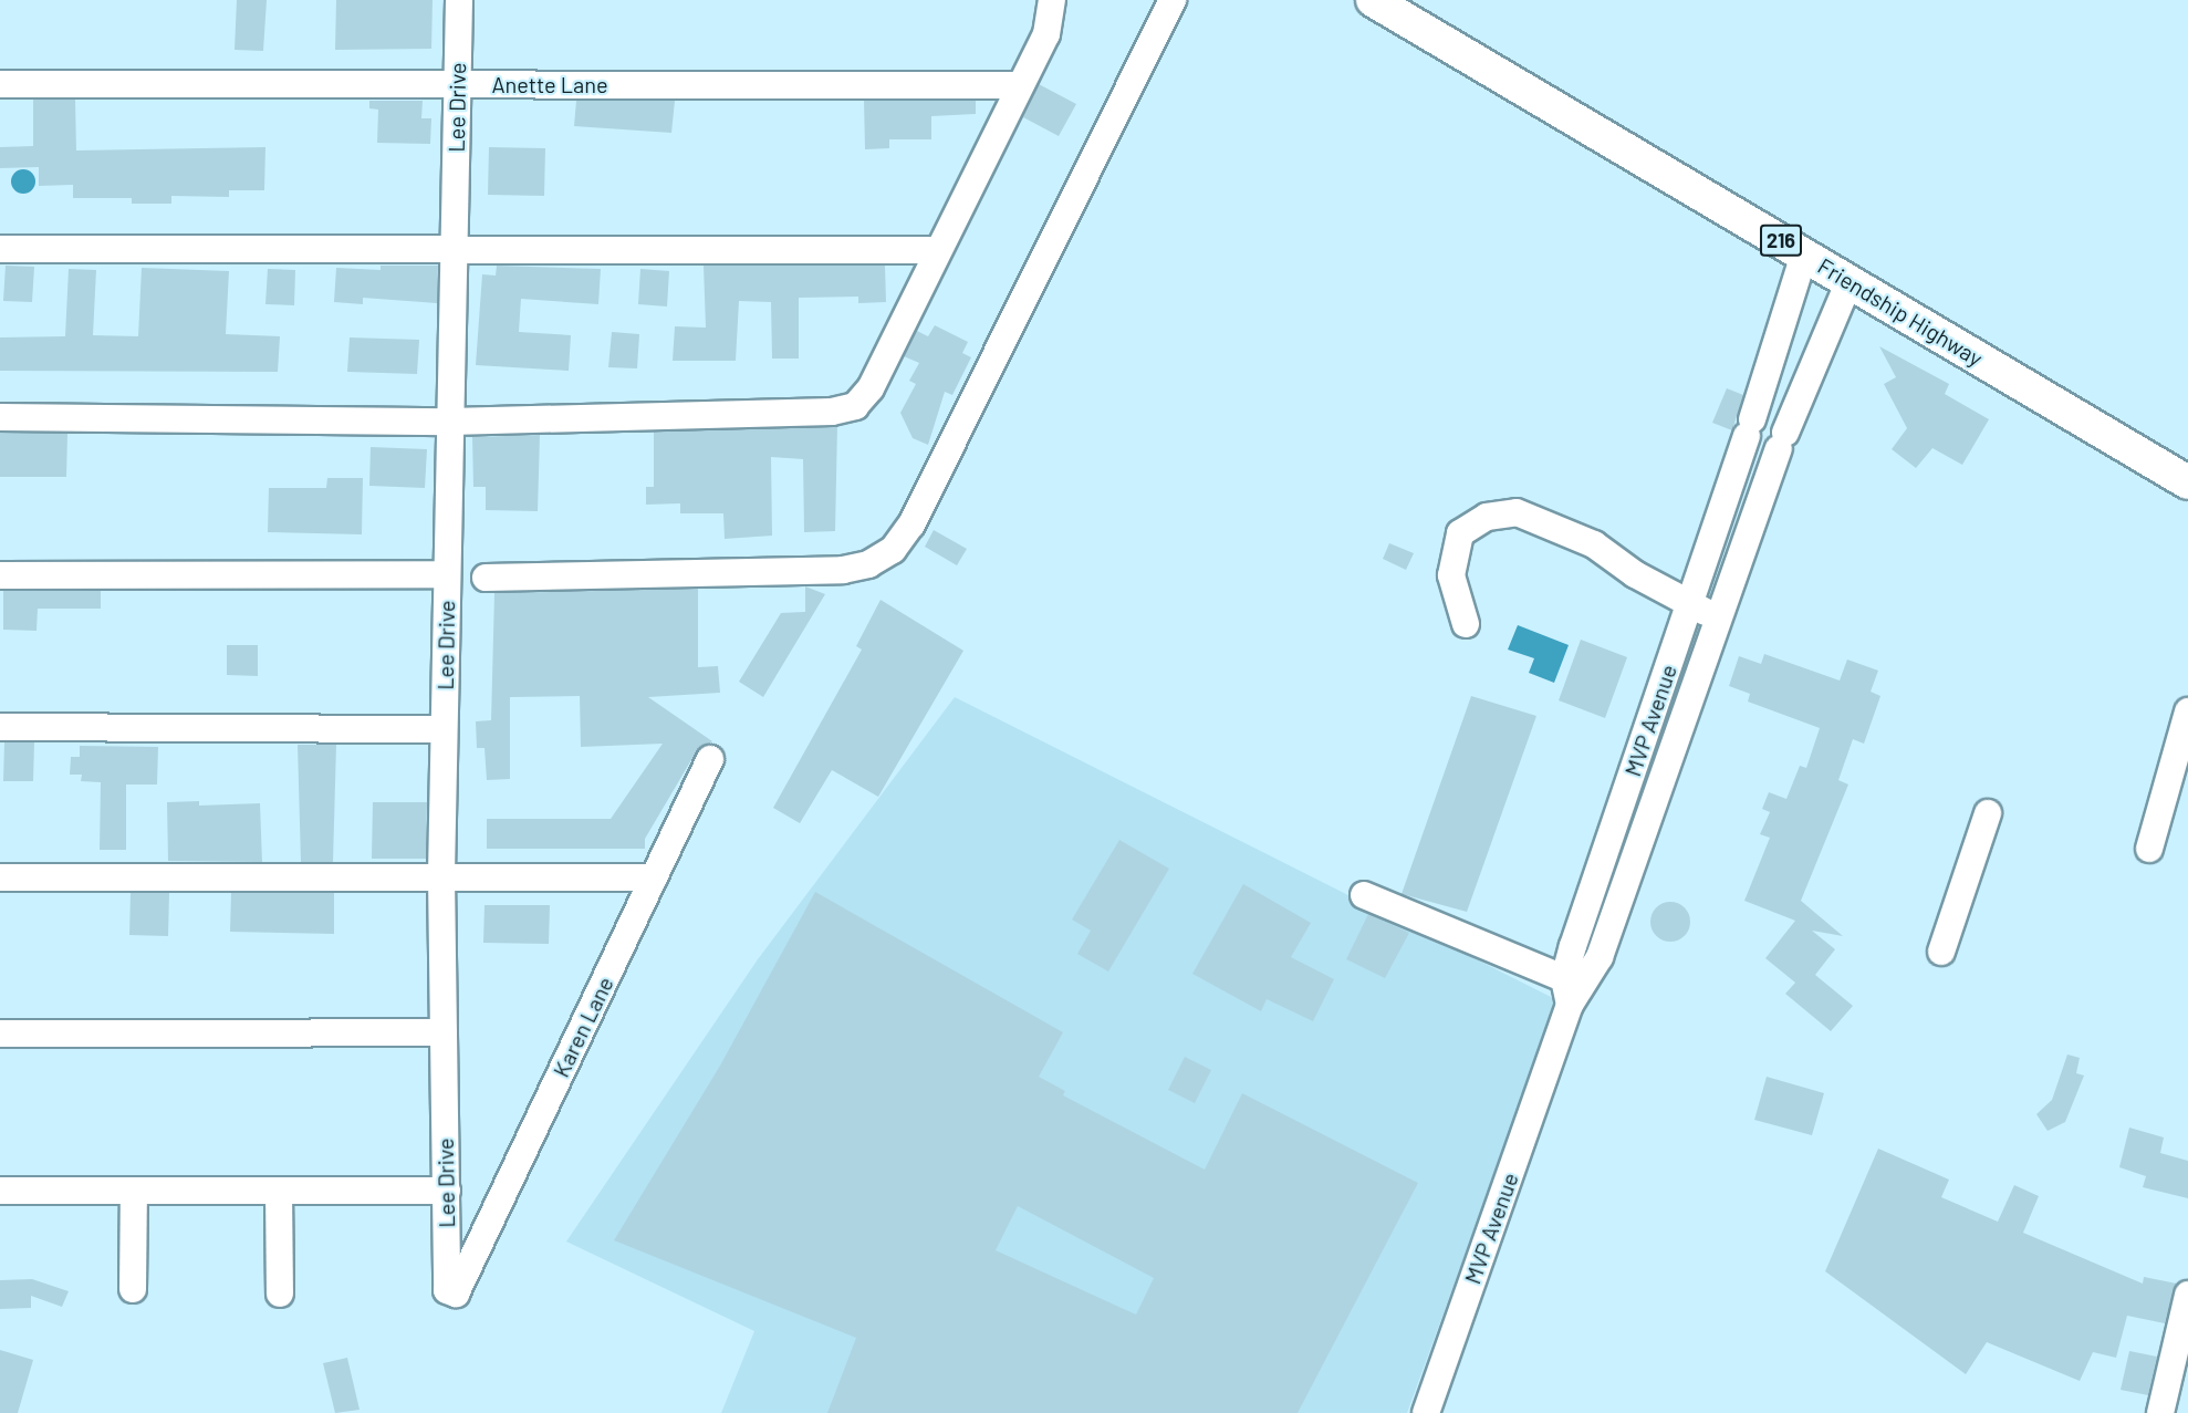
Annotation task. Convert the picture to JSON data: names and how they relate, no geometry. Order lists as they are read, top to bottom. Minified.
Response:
{"streets":{"main road":["216","Friendship Highway"],"street":["Anette Lane","Lee Drive","MVP Avenue","Karen Lane"]},"crossings":[["Anette Lane","Lee Drive"],["Lee Drive","Karen Lane"],["Friendship Highway","MVP Avenue"]]}
